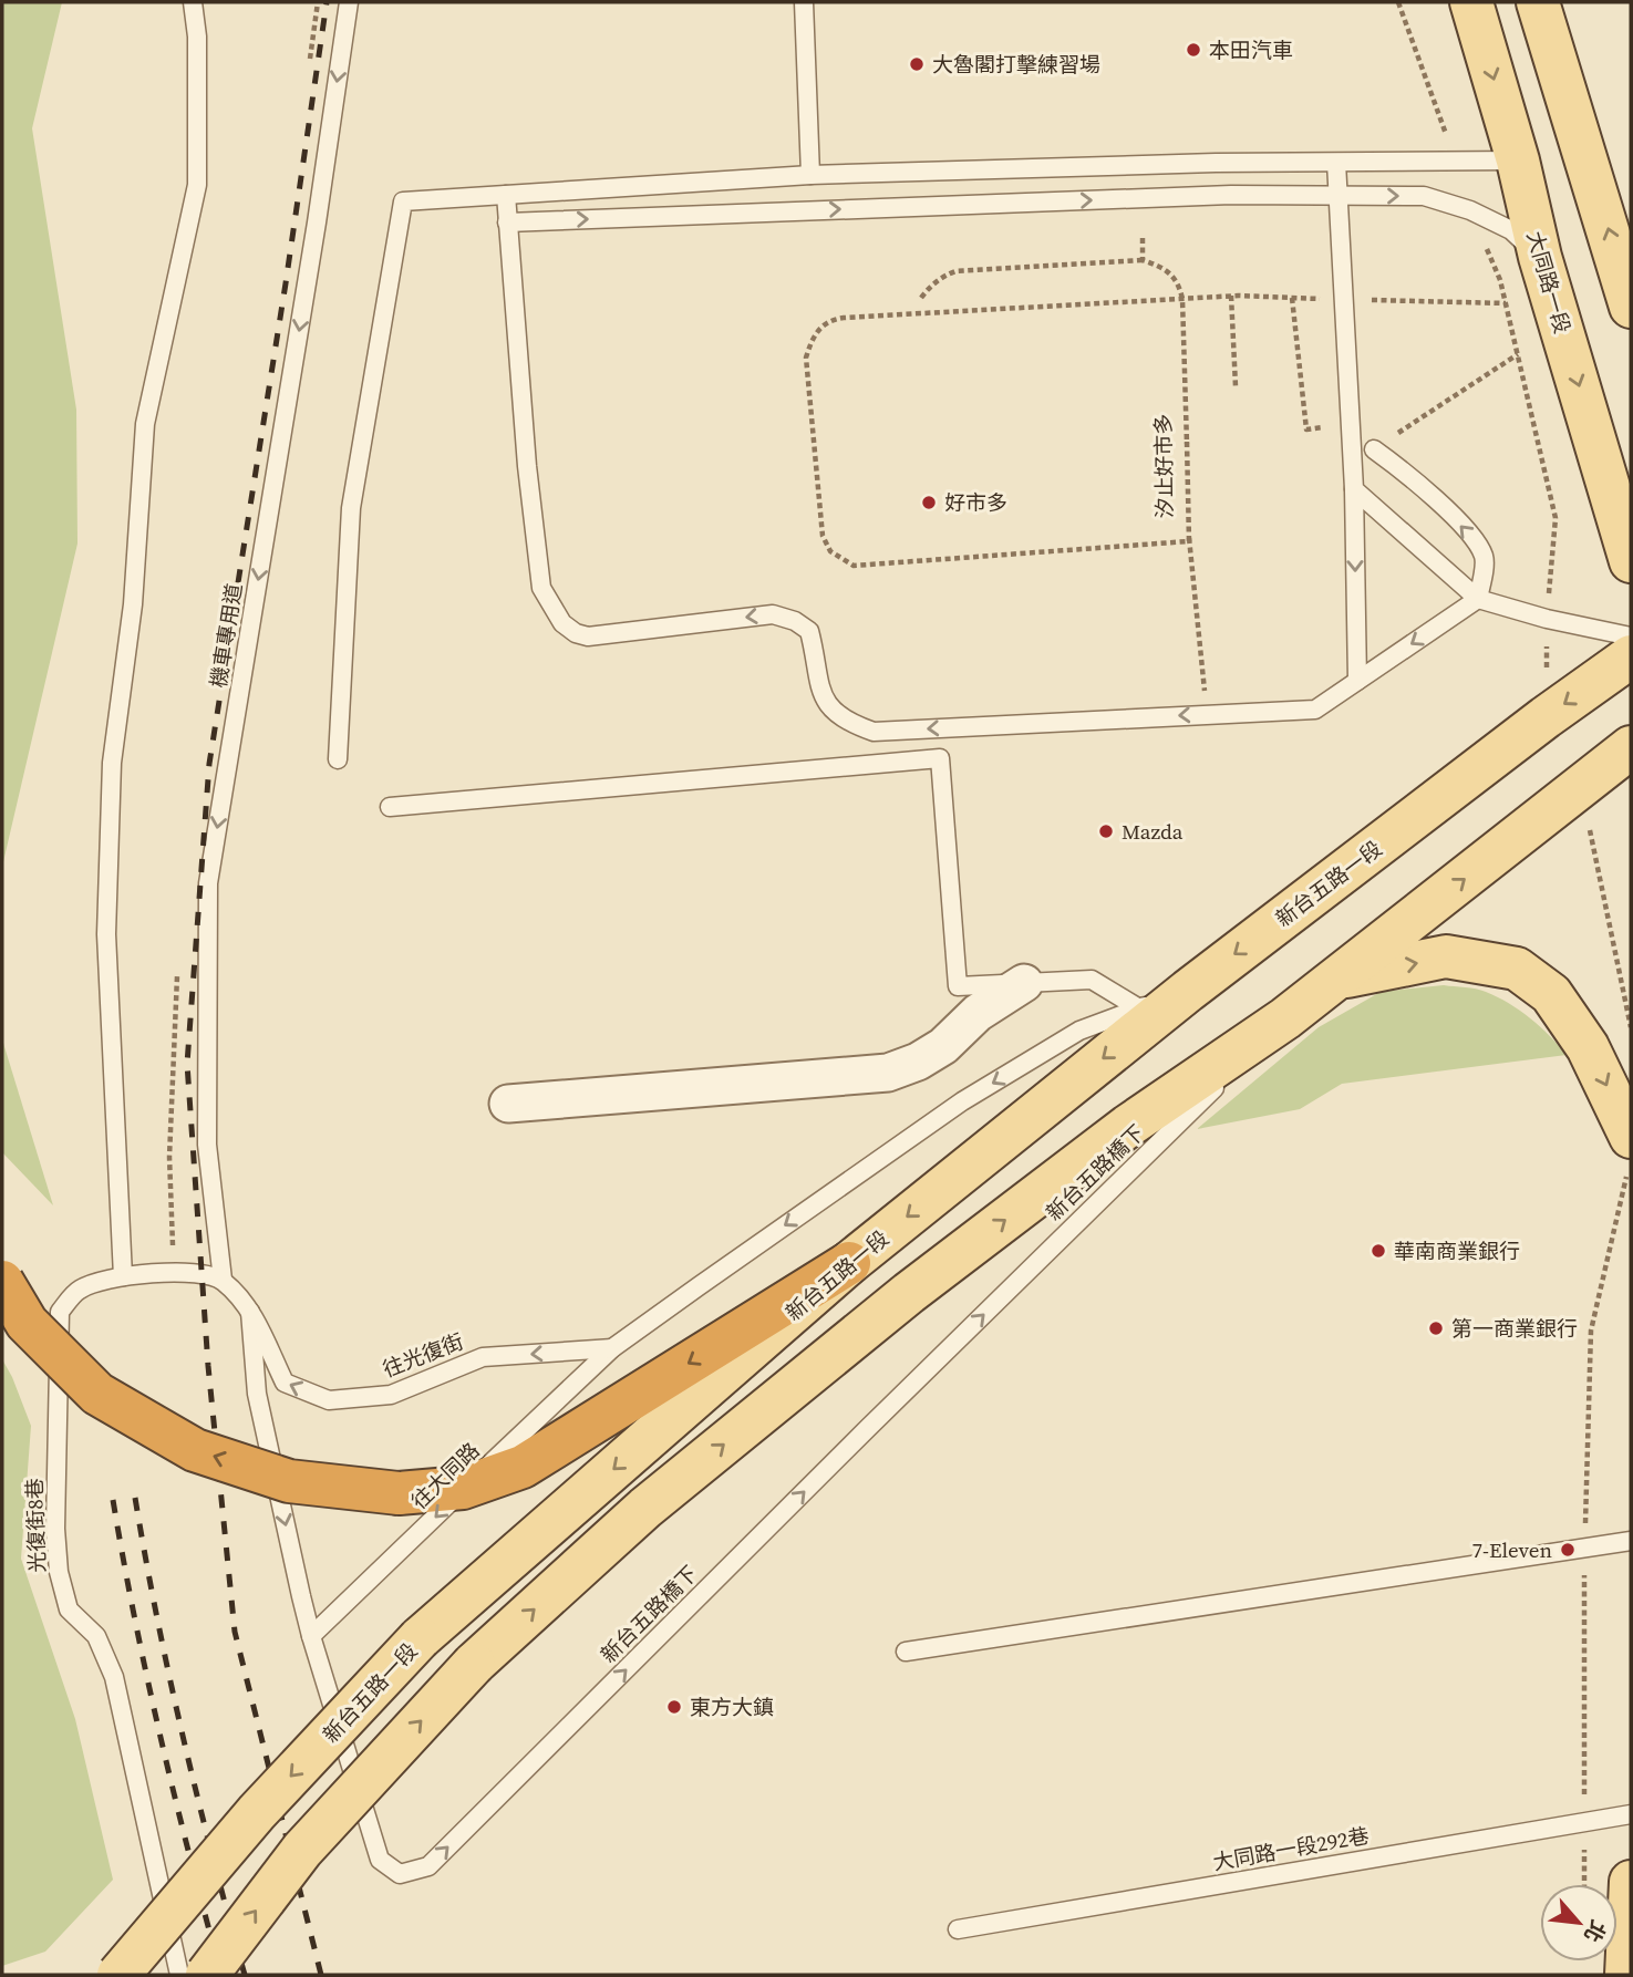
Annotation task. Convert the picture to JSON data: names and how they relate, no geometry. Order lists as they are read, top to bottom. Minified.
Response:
{"streets":{"main road":["大同路一段","新台五路一段"],"lane":["機車專用道","新台五路橋下","往光復街","往大同路","光復街8巷","大同路一段292巷"],"path":["汐止好市多"]},"crossings":[["新台五路橋下","往光復街"],["新台五路橋下","往大同路"],["往光復街","往大同路"]],"one_way":["往光復街","往大同路"],"places":["本田汽車","大魯閣打擊練習場","好市多","Mazda","華南商業銀行","第一商業銀行","7-Eleven","東方大鎮"],"north":"bottom right"}
